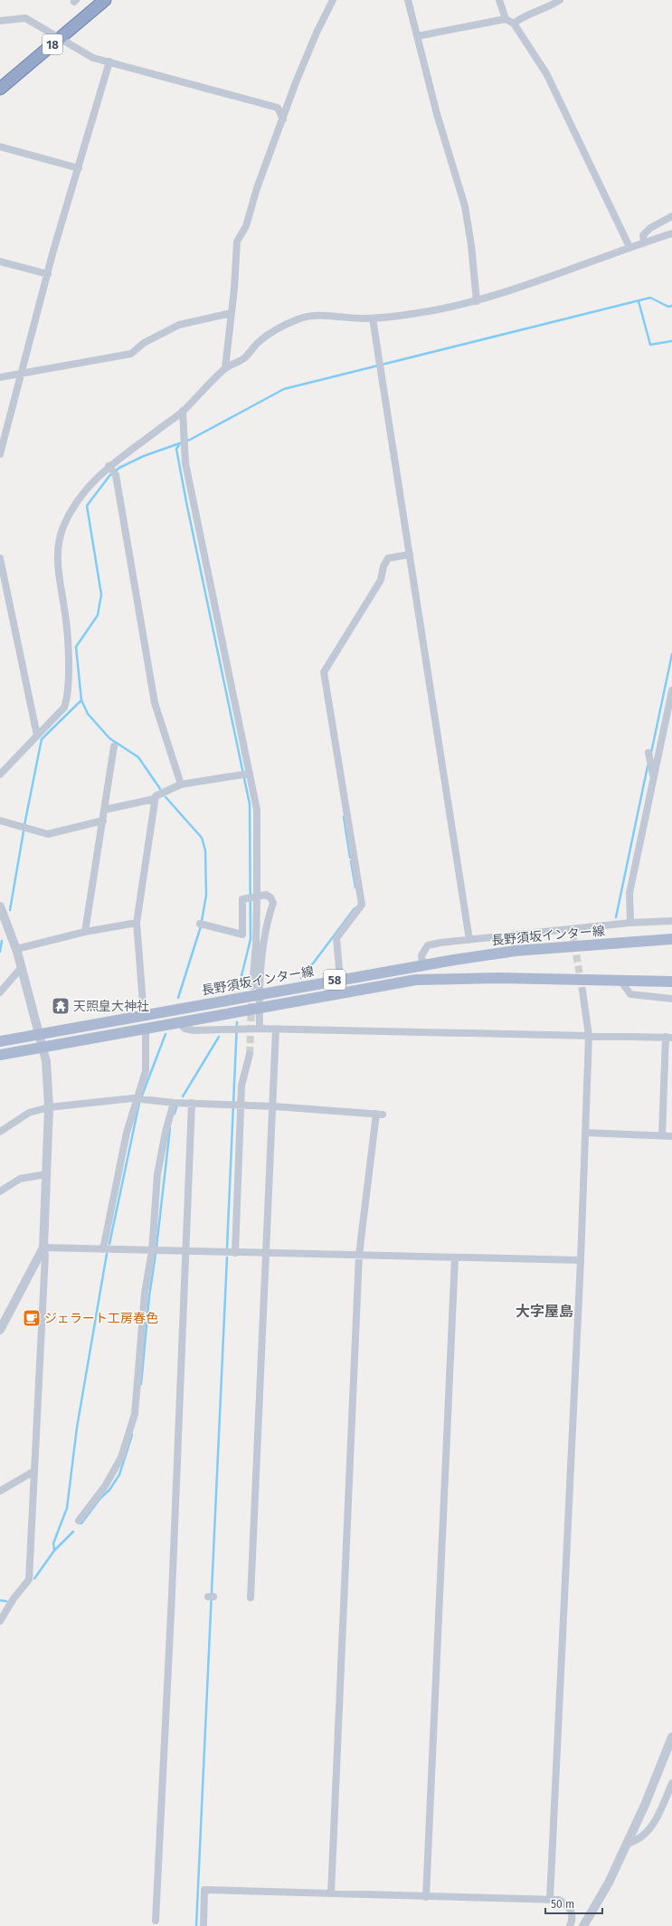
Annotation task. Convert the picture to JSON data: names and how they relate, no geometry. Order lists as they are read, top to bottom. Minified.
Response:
{"streets":{"highway":["18"],"main road":["長野須坂インター線","58"]},"districts":["大字屋島"],"places":{"temple":["天照皇大神社"],"cafe":["ジェラート工房春色"]},"scale_bar":"50 m"}
